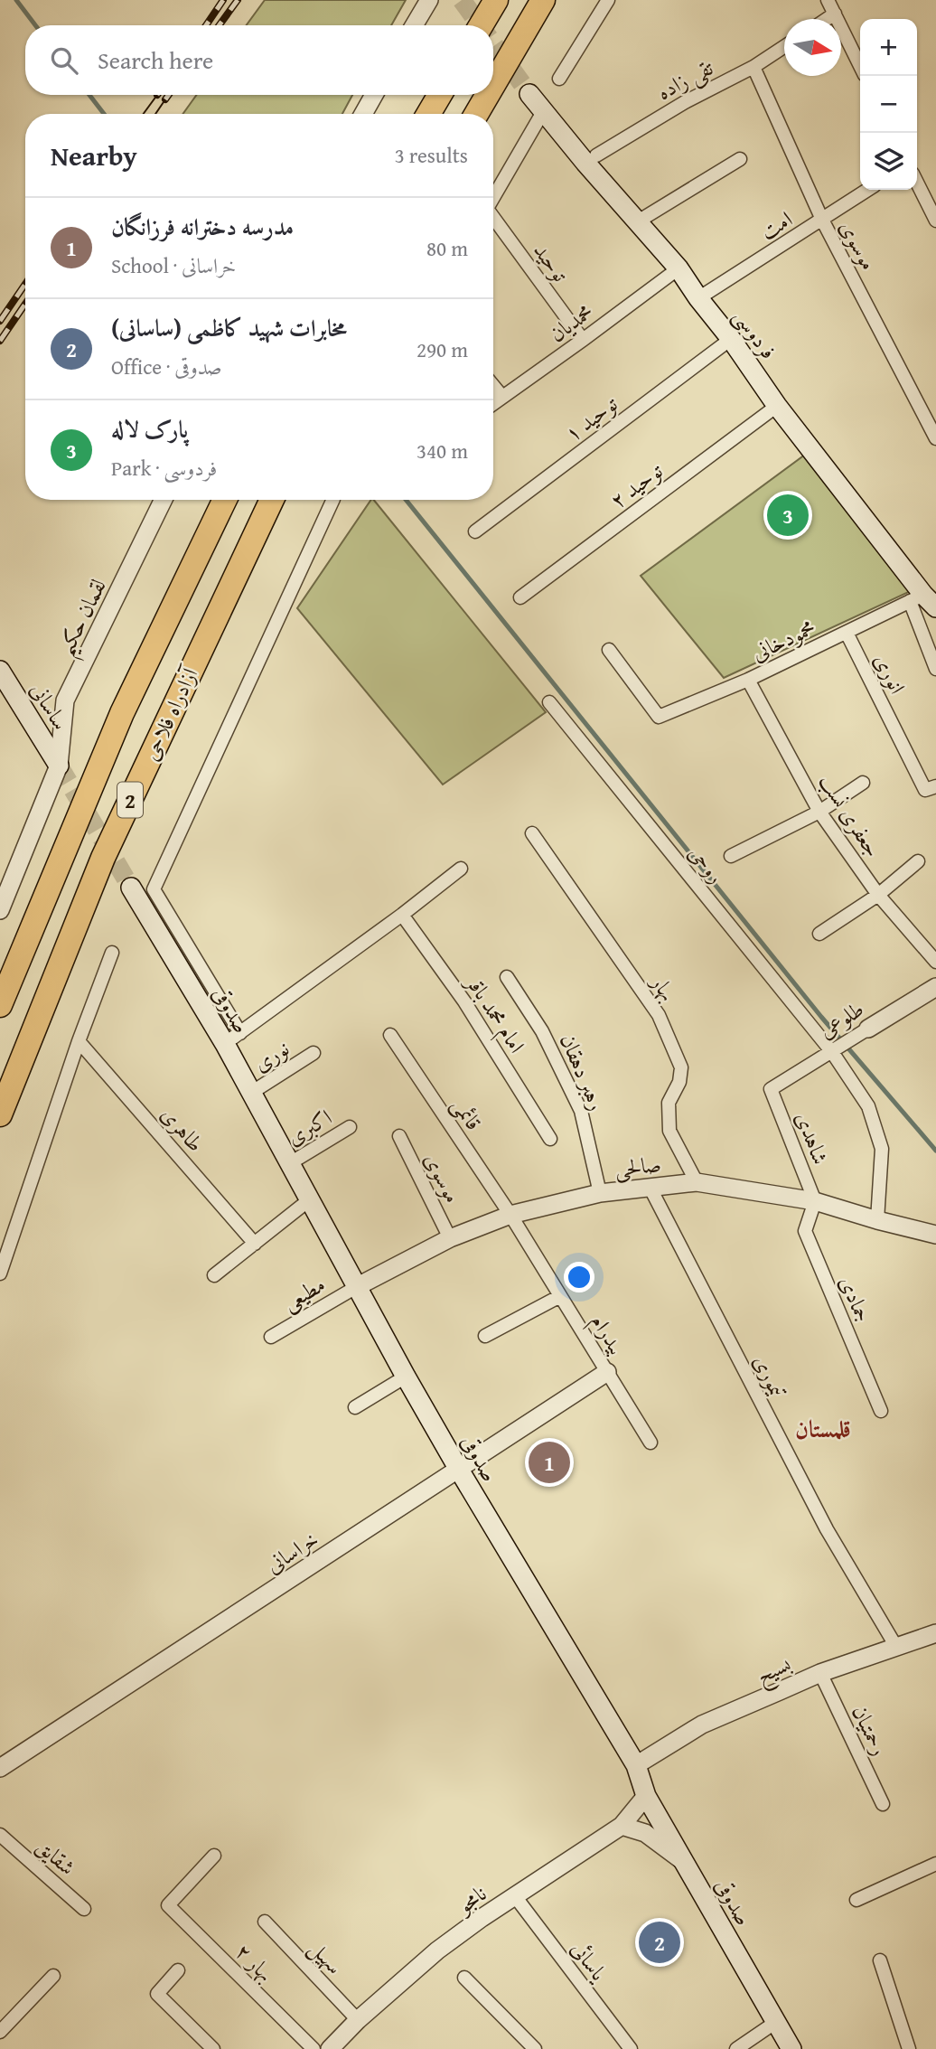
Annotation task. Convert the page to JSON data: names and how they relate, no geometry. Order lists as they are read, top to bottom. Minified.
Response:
{"streets":{"highway":["آزادراه فلاحی","2"],"main road":["فردوسی","ساسانی","صدوقی"],"street":["تقی زاده","امت","موسوی","توحید","محمدیان","توحید ۱","توحید ۲","لقمان حکیم","محمودخانی","انوری","جعفری نسب","روحی","بهار","امام محمد باقر","طلوعی","نوری","رهبر دهقان","قائمی","اکبری","طاهری","شاهدی","صالحی","مطیعی","جمادی","بیدرام","تیموری","خراسانی","بسیح","رحمتیان","شقایق","نامجو","سهیل","یاسائی","بهار ۲"]},"crossings":[["تقی زاده","موسوی"],["امت","موسوی"],["امت","فردوسی"],["موسوی","صالحی"],["توحید","محمدیان"],["محمدیان","فردوسی"],["فردوسی","توحید ۱"],["فردوسی","توحید ۲"],["فردوسی","محمودخانی"],["لقمان حکیم","ساسانی"],["محمودخانی","انوری"],["محمودخانی","جعفری نسب"],["روحی","طلوعی"],["روحی","صالحی"],["بهار","صالحی"],["صدوقی","نوری"],["صدوقی","اکبری"],["صدوقی","صالحی"],["صدوقی","مطیعی"],["صدوقی","خراسانی"],["صدوقی","بسیح"],["صدوقی","نامجو"],["طلوعی","شاهدی"],["رهبر دهقان","صالحی"],["قائمی","صالحی"],["قائمی","بیدرام"],["شاهدی","صالحی"],["شاهدی","جمادی"],["صالحی","مطیعی"],["صالحی","جمادی"],["صالحی","بیدرام"],["صالحی","تیموری"],["بیدرام","خراسانی"],["تیموری","بسیح"],["بسیح","رحمتیان"],["نامجو","سهیل"],["نامجو","یاسائی"]],"districts":["قلمستان"],"north":"right","page":{"map_buttons":["+","−"],"search":"Search here","heading":["Nearby","3 results"],"list":[{"mark":"1","name":"مدرسه دخترانه فرزانگان","note":"School · خراسانی","value":"80 m"},{"mark":"2","name":"مخابرات شهید کاظمی (ساسانی)","note":"Office · صدوقی","value":"290 m"},{"mark":"3","name":"پارک لاله","note":"Park · فردوسی","value":"340 m"}],"pins":["3","1","2"]}}
